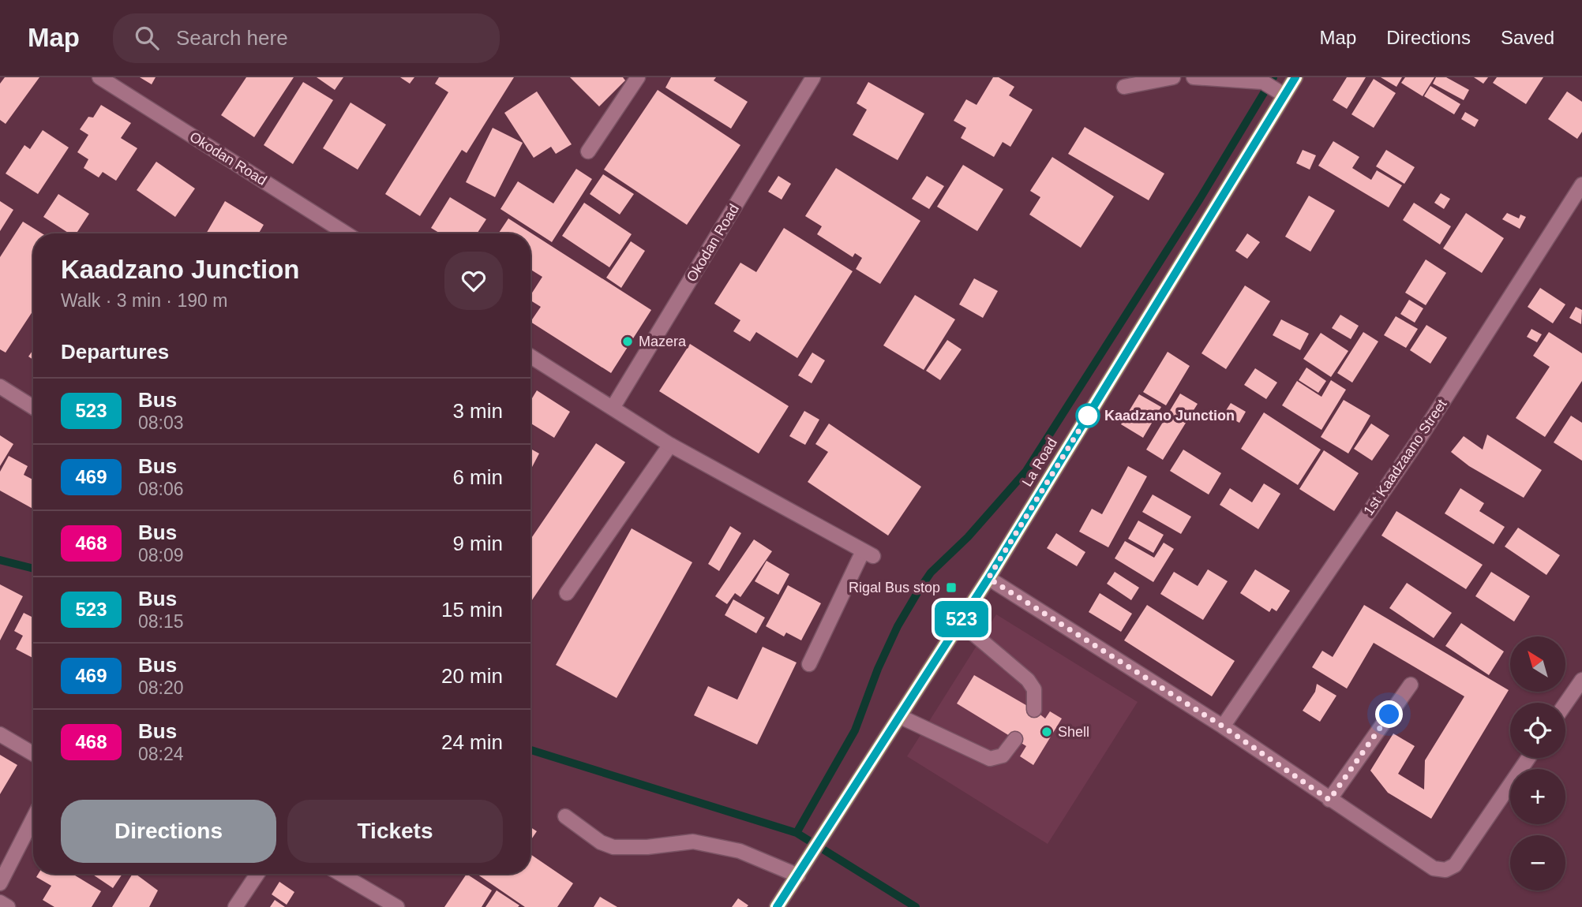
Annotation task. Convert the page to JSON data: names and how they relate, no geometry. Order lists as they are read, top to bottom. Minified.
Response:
{"streets":{"main road":["La Road"],"street":["Okodan Road","1st Kaadzaano Street"]},"places":{"other":["Mazera","Kaadzano Junction","Shell"],"transit":["Rigal Bus stop"]},"lines":["bus line 523"],"north":"top left","page":{"header":"Map","search":"Search here","nav":["Map","Directions","Saved"],"on_map":"523","heading":[["Kaadzano Junction","Walk · 3 min · 190 m"],"Departures"],"list":[{"mark":"523","name":"Bus","note":"08:03","value":"3 min"},{"mark":"469","name":"Bus","note":"08:06","value":"6 min"},{"mark":"468","name":"Bus","note":"08:09","value":"9 min"},{"mark":"523","name":"Bus","note":"08:15","value":"15 min"},{"mark":"469","name":"Bus","note":"08:20","value":"20 min"},{"mark":"468","name":"Bus","note":"08:24","value":"24 min"}],"map_buttons":["+","−"],"buttons":["Directions","Tickets"]}}
